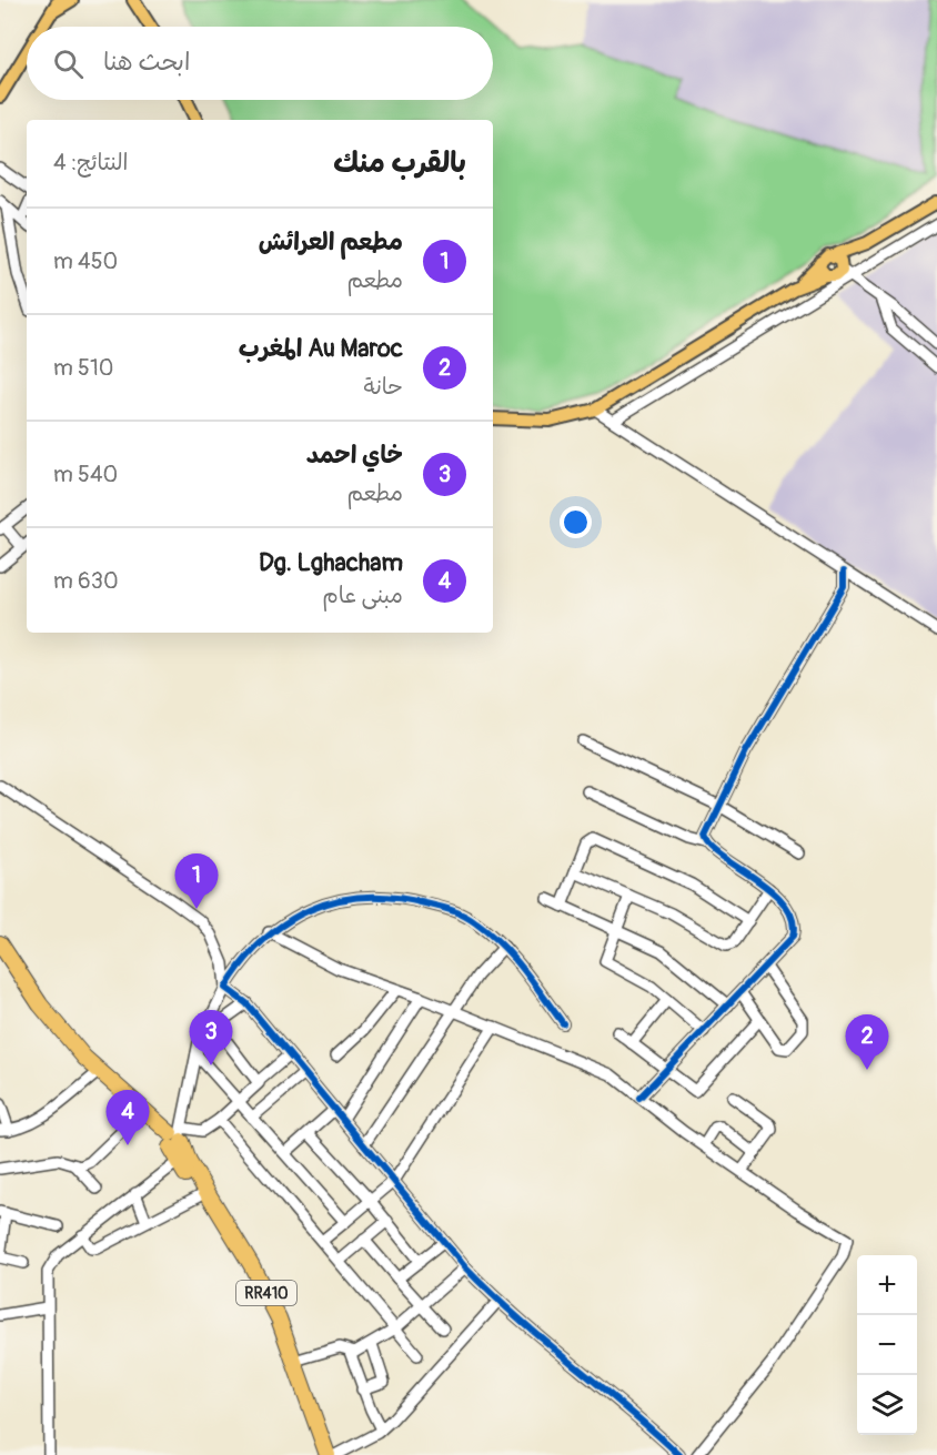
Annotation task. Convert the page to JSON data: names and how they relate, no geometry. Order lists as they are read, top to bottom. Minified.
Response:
{"streets":{"highway":["RR410"]},"page":{"search":"ابحث هنا","heading":["بالقرب منك","النتائج: 4"],"list":[{"mark":"1","name":"مطعم العرائش","note":"مطعم","value":"450 m"},{"mark":"2","name":"Au Maroc المغرب","note":"حانة","value":"510 m"},{"mark":"3","name":"خاي احمد","note":"مطعم","value":"540 m"},{"mark":"4","name":"Dg. Lghacham","note":"مبنى عام","value":"630 m"}],"pins":["1","3","2","4"],"map_buttons":["+","−"]}}
